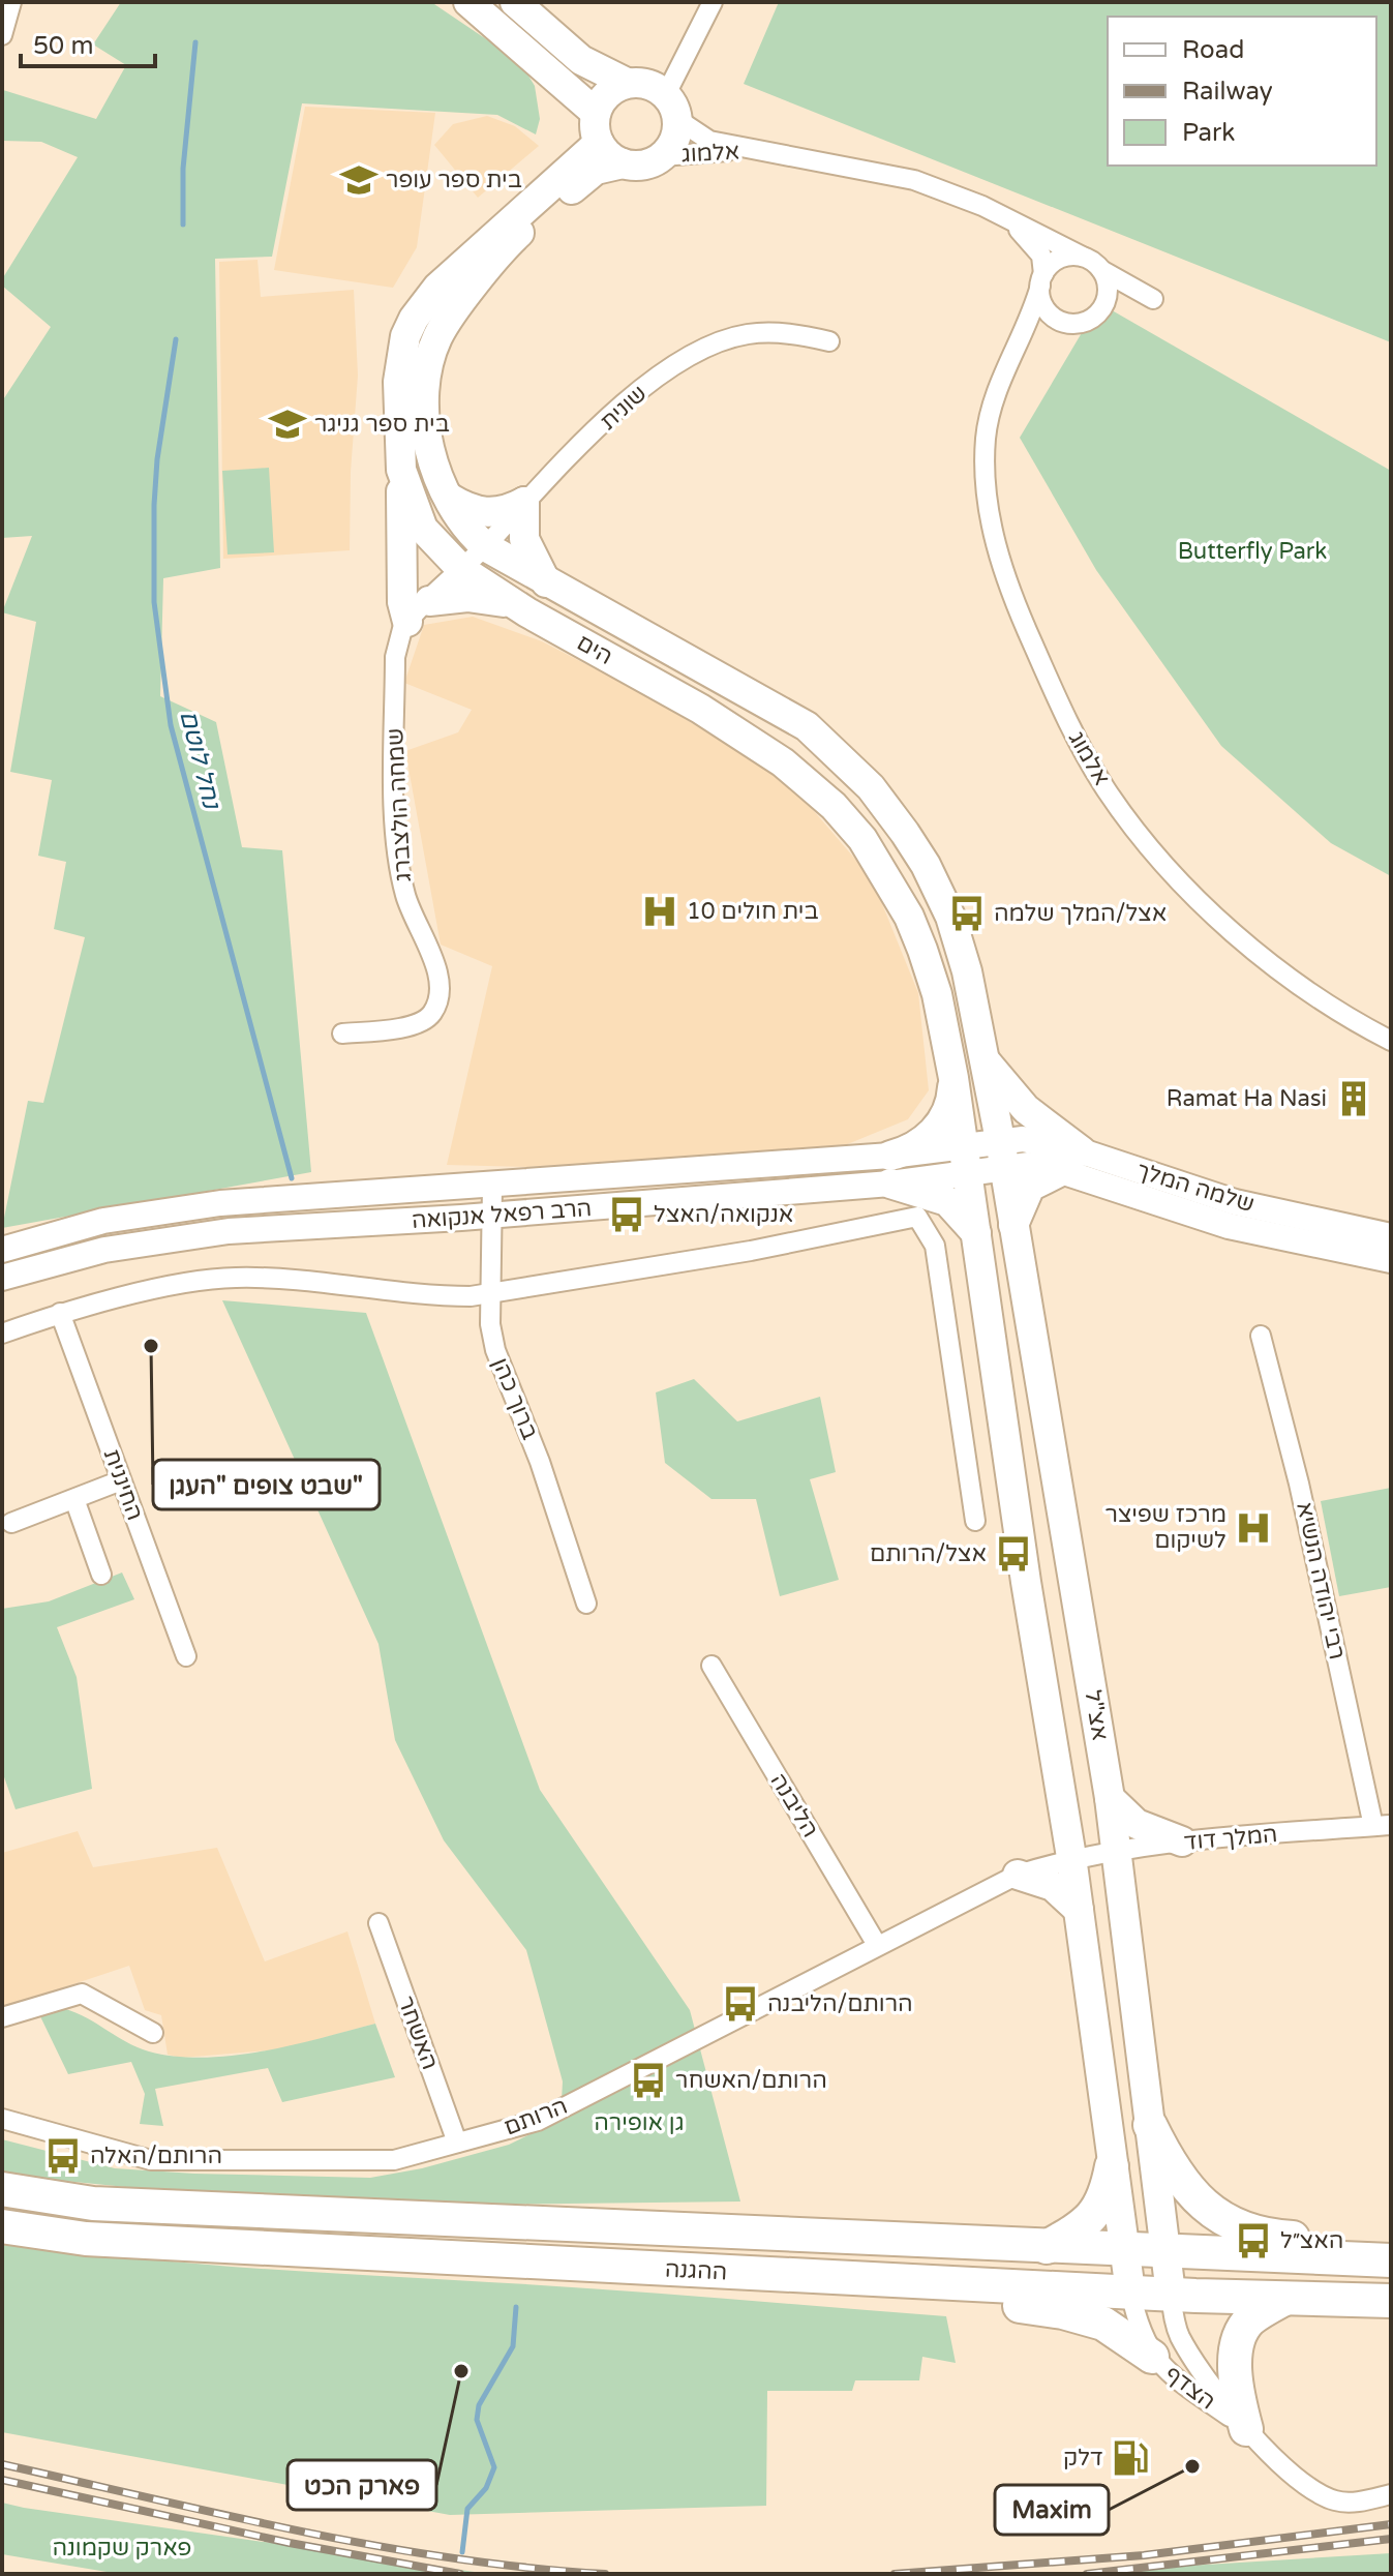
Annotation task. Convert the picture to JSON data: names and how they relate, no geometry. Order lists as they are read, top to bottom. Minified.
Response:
{"streets":{"highway":["ההגנה"],"main road":["הים","אצ\"ל"],"street":["אלמוג","שונית","שמחה הולצברג","שלמה המלך","הרב רפאל אנקואה","ברוך כהן","החיננית","רבי יהודה הנשיא","הליבנה","המלך דוד","האשחר","הרותם","הצדף"]},"crossings":[["אלמוג","הים"],["שונית","הים"],["שונית","שמחה הולצברג"],["הים","שמחה הולצברג"],["הים","שלמה המלך"],["הים","הרב רפאל אנקואה"],["הים","אצ\"ל"],["שלמה המלך","הרב רפאל אנקואה"],["שלמה המלך","אצ\"ל"],["הרב רפאל אנקואה","ברוך כהן"],["הרב רפאל אנקואה","אצ\"ל"],["רבי יהודה הנשיא","המלך דוד"],["אצ\"ל","המלך דוד"],["אצ\"ל","הרותם"],["אצ\"ל","ההגנה"],["אצ\"ל","הצדף"],["הליבנה","הרותם"],["המלך דוד","הרותם"],["האשחר","הרותם"],["ההגנה","הצדף"]],"water":["נחל לוטם"],"parks":["Butterfly Park","גן אופירה","פארק שקמונה"],"places":{"school or university":["בית ספר עופר","בית ספר גניגר"],"hospital":["בית חולים 10","מרכז שפיצר לשיקום"],"bus stop":["אצל/המלך שלמה","אנקואה/האצל","אצל/הרותם","הרותם/הליבנה","הרותם/האשחר","הרותם/האלה","האצ״ל"],"building":["Ramat Ha Nasi"],"other":["שבט צופים \"העגן\"","פארק הכט","Maxim"],"fuel station":["דלק"]},"legend":["Road","Railway","Park"],"scale_bar":"50 m"}
